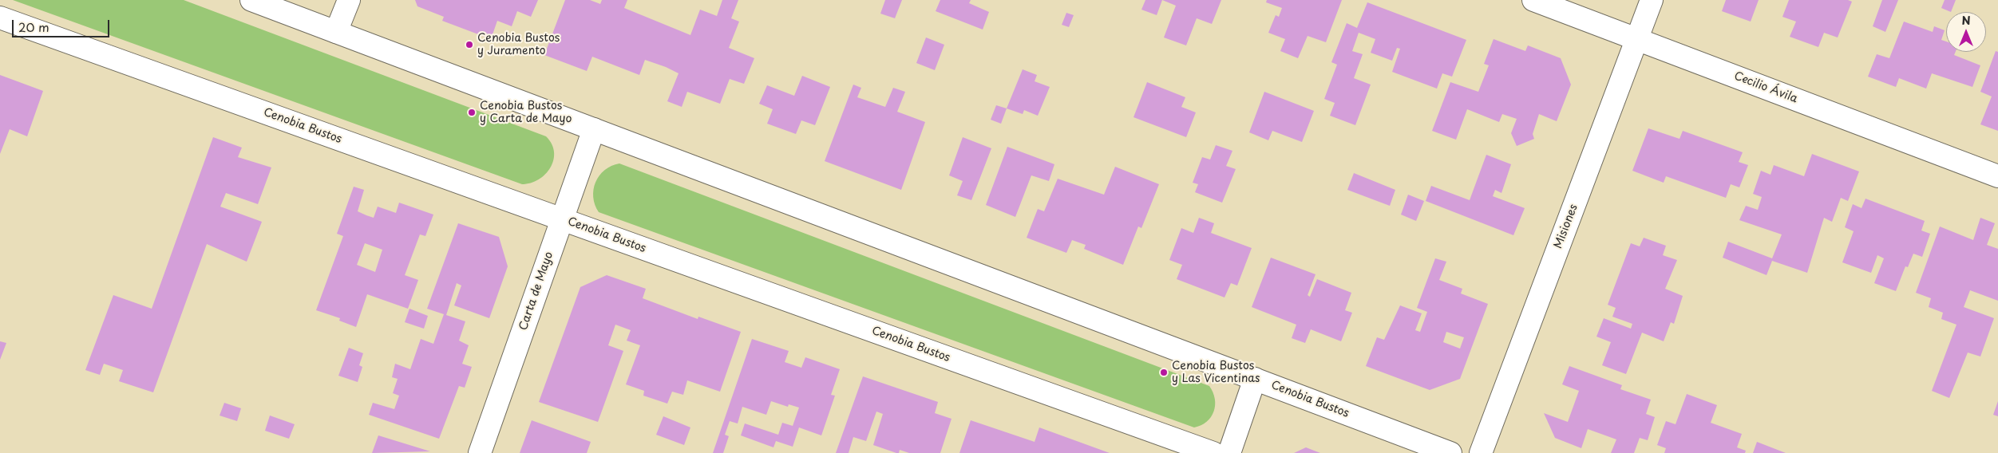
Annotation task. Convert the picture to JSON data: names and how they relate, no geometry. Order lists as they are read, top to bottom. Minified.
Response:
{"streets":{"street":["Cecilio Ávila","Cenobia Bustos","Misiones","Carta de Mayo"]},"crossings":[["Cecilio Ávila","Misiones"],["Cenobia Bustos","Carta de Mayo"]],"places":["Cenobia Bustos y Juramento","Cenobia Bustos y Carta de Mayo","Cenobia Bustos y Las Vicentinas"],"scale_bar":"20 m","north":"top"}
